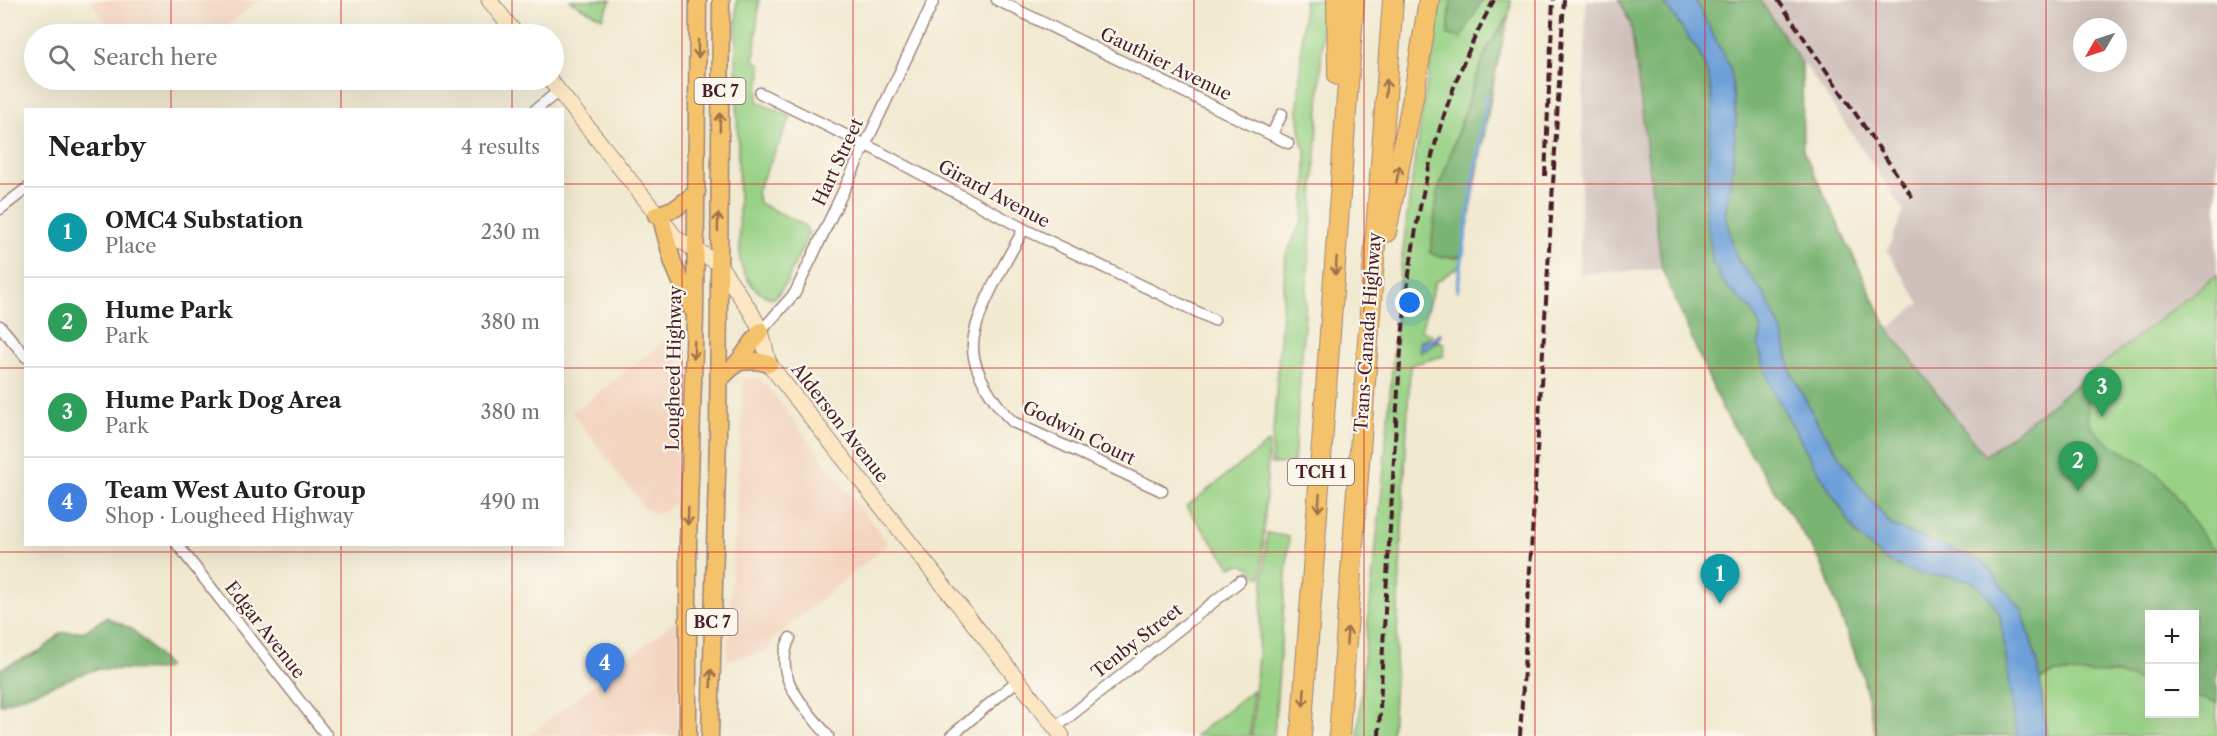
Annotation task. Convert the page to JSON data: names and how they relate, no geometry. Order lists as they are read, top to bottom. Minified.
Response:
{"streets":{"highway":["Trans-Canada Highway","TCH 1"],"main road":["BC 7","Lougheed Highway"],"street":["Gauthier Avenue","Hart Street","Girard Avenue","Alderson Avenue","Godwin Court","Edgar Avenue","Tenby Street"]},"crossings":[["BC 7","Alderson Avenue"],["Hart Street","Girard Avenue"],["Hart Street","Alderson Avenue"],["Girard Avenue","Godwin Court"],["Lougheed Highway","Alderson Avenue"],["Alderson Avenue","Tenby Street"]],"north":"bottom left","page":{"search":"Search here","heading":["Nearby","4 results"],"list":[{"mark":"1","name":"OMC4 Substation","note":"Place","value":"230 m"},{"mark":"2","name":"Hume Park","note":"Park","value":"380 m"},{"mark":"3","name":"Hume Park Dog Area","note":"Park","value":"380 m"},{"mark":"4","name":"Team West Auto Group","note":"Shop · Lougheed Highway","value":"490 m"}],"pins":["3","2","1","4"],"map_buttons":["+","−"]}}
